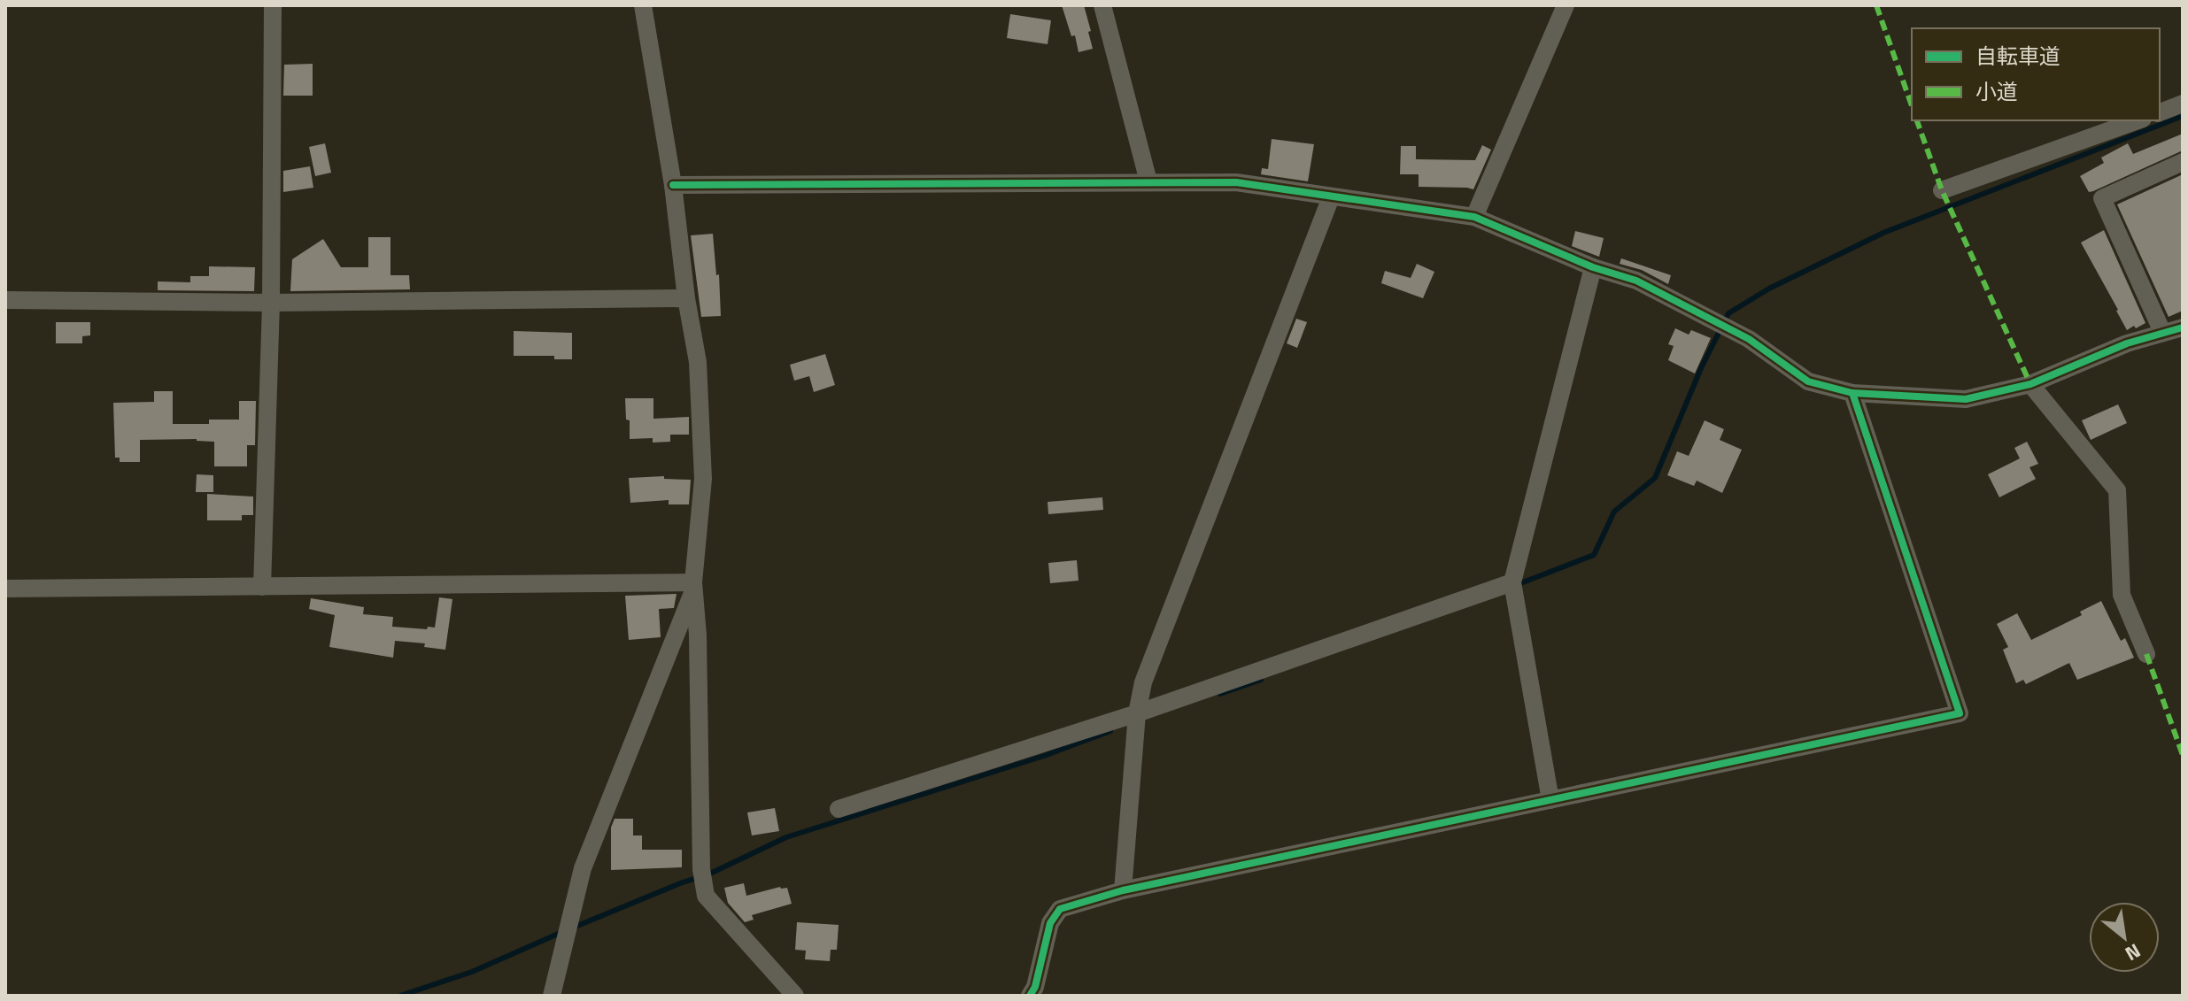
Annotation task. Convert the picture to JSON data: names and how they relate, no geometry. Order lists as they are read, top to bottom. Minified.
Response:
{"legend":["自転車道","小道"],"north":"bottom right"}
